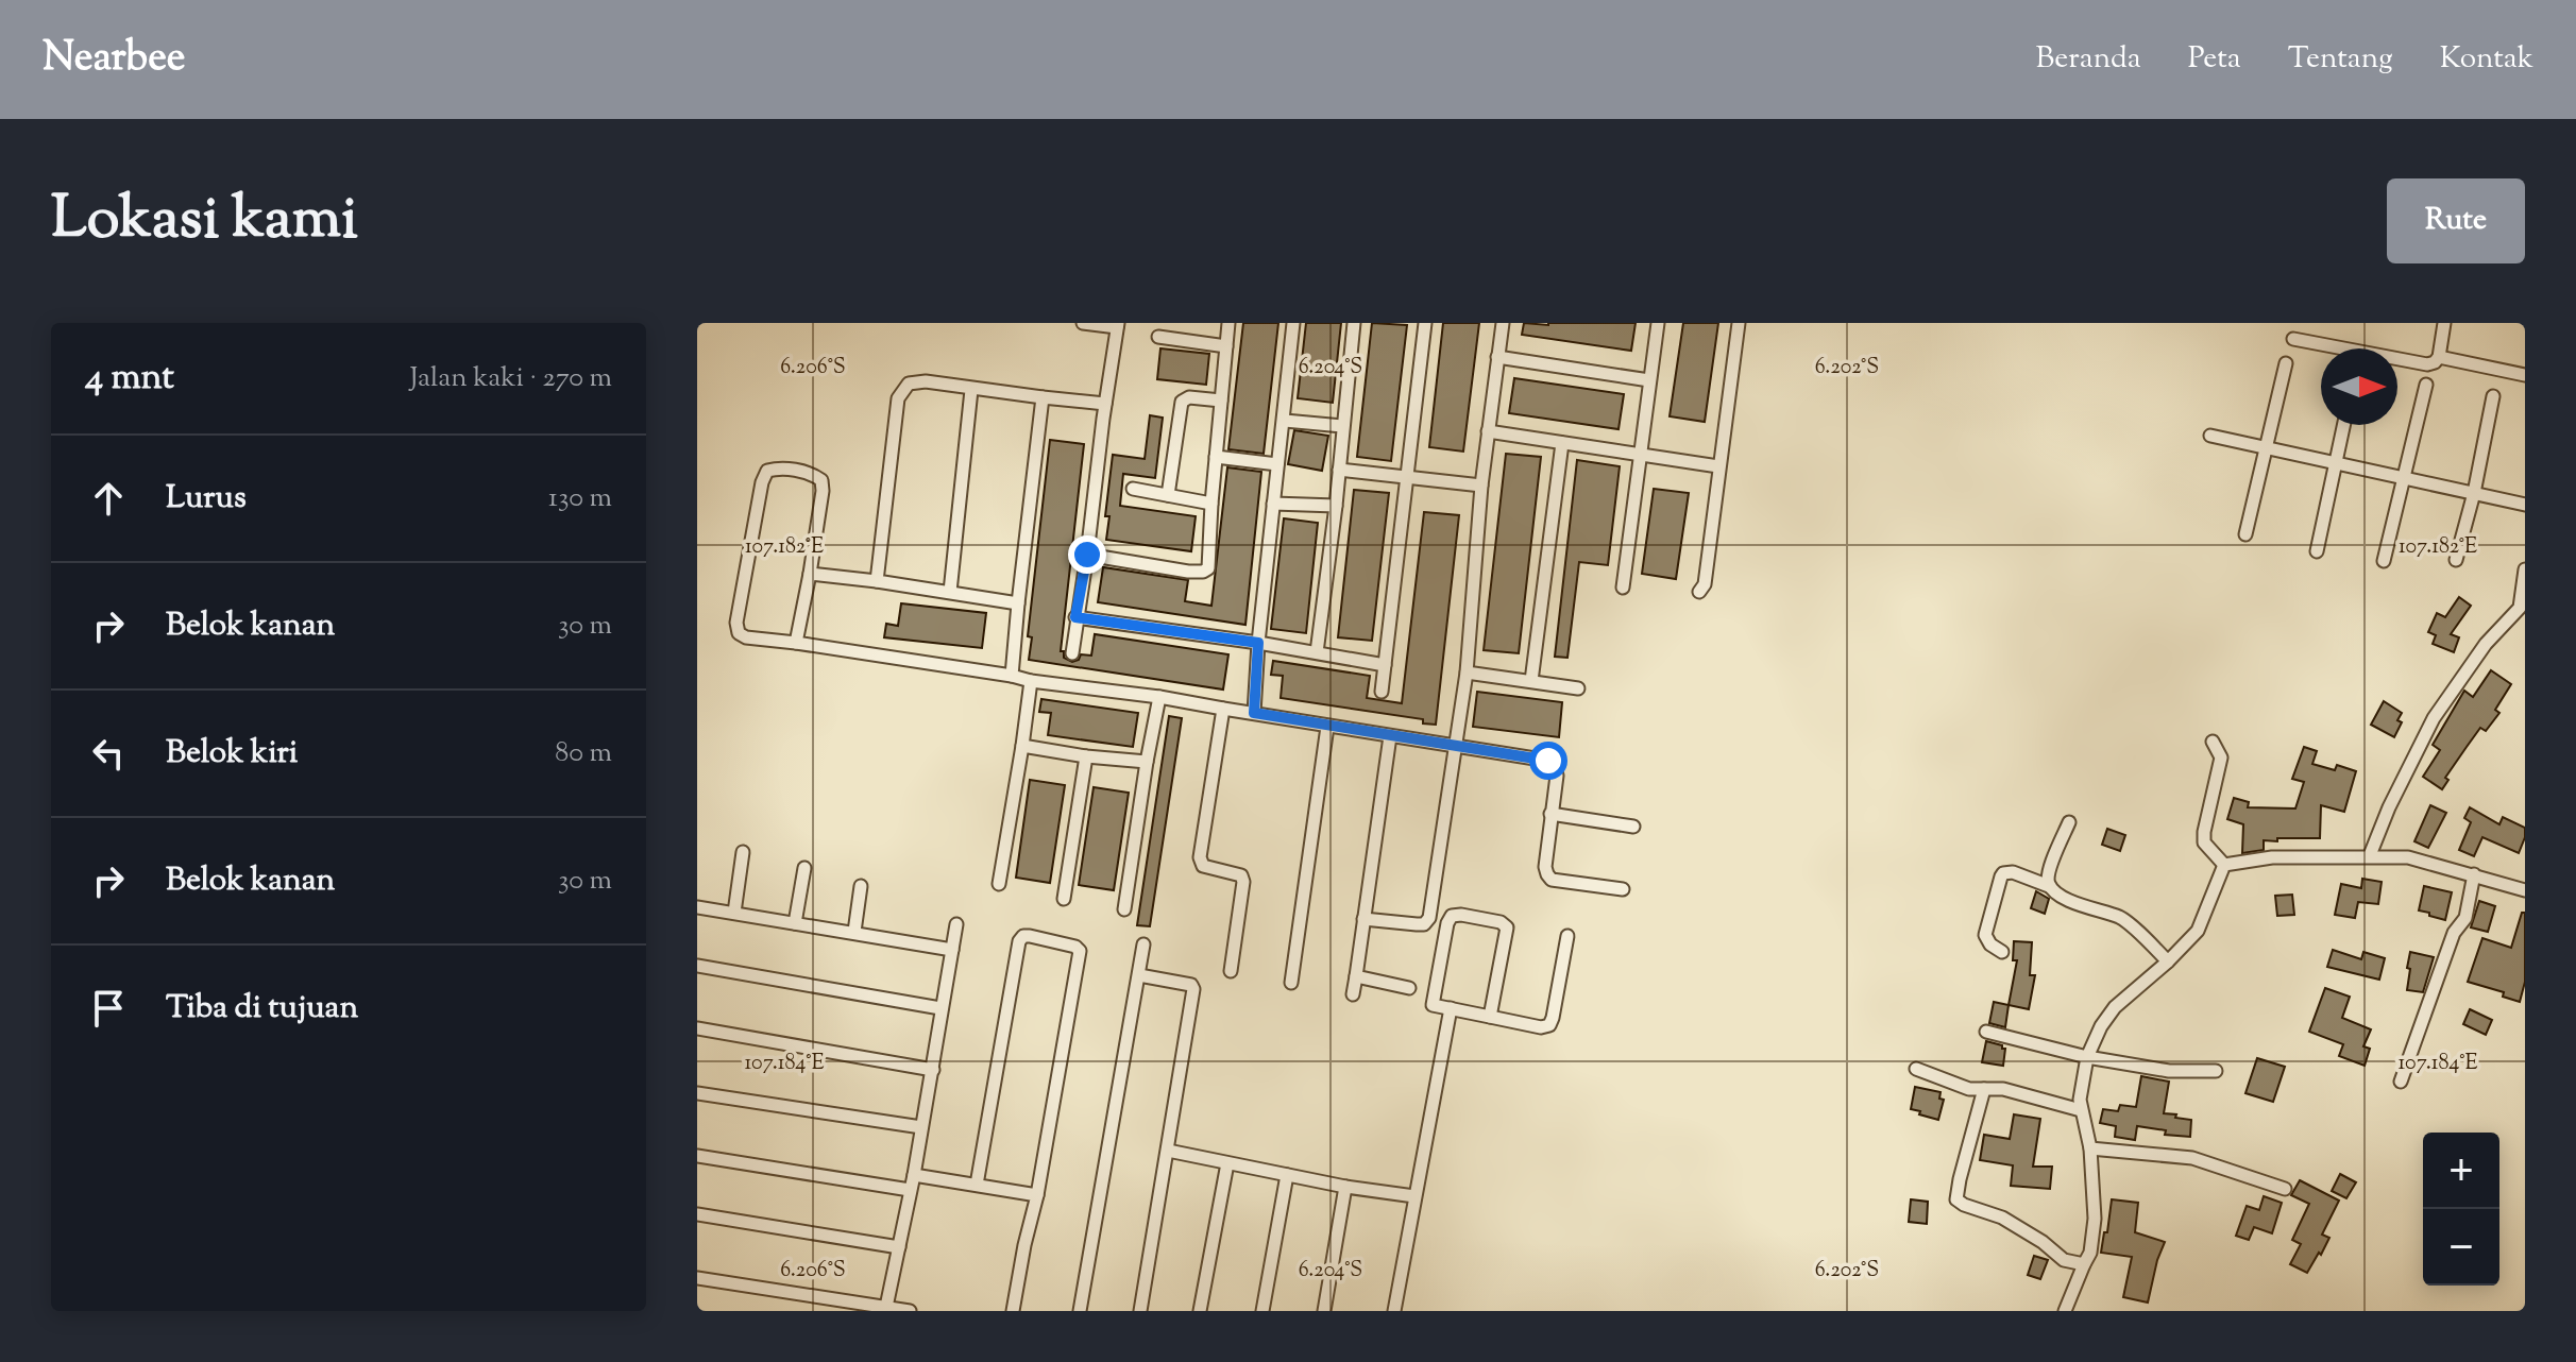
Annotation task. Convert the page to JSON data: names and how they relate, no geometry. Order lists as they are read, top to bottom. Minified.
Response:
{"north":"right","page":{"header":"Nearbee","nav":["Beranda","Peta","Tentang","Kontak"],"title":"Lokasi kami","buttons":"Rute","heading":["4 mnt","Jalan kaki · 270 m"],"list":[["Lurus","130 m"],["Belok kanan","30 m"],["Belok kiri","80 m"],["Belok kanan","30 m"],"Tiba di tujuan"],"map_buttons":["+","−"]},"coordinates":["6.206°S","6.204°S","6.202°S","107.182°E","107.184°E"]}
